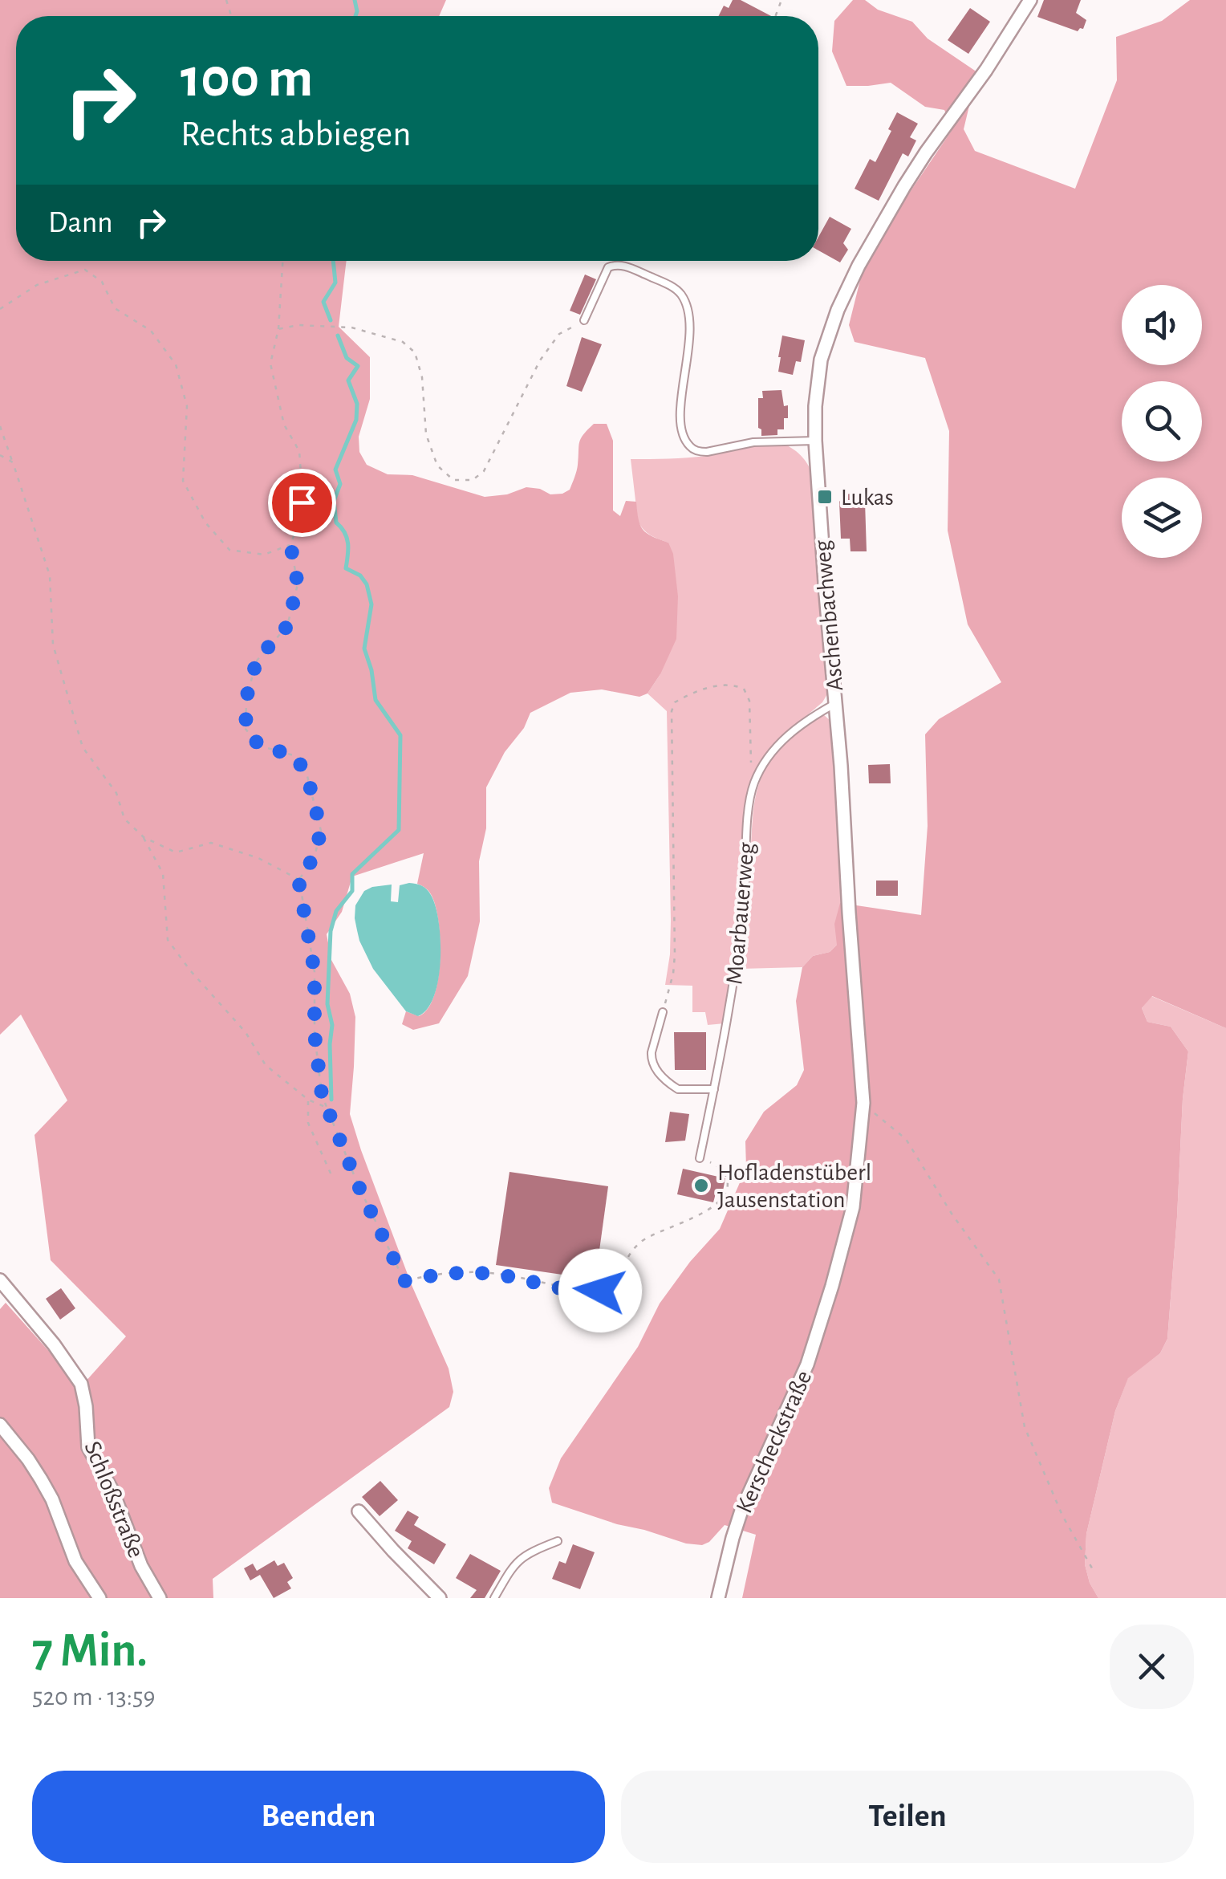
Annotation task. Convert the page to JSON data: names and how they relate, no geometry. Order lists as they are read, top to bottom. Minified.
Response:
{"streets":{"street":["Aschenbachweg","Kerscheckstraße","Schloßstraße"],"lane":["Moarbauerweg"]},"crossings":[["Aschenbachweg","Moarbauerweg"],["Aschenbachweg","Kerscheckstraße"]],"places":{"transit":["Lukas"],"other":["Hofladenstüberl Jausenstation"]},"page":{"turn":["100 m","Rechts abbiegen"],"then":"Dann","heading":["7 Min.","520 m · 13:59"],"buttons":["Beenden","Teilen"]}}
